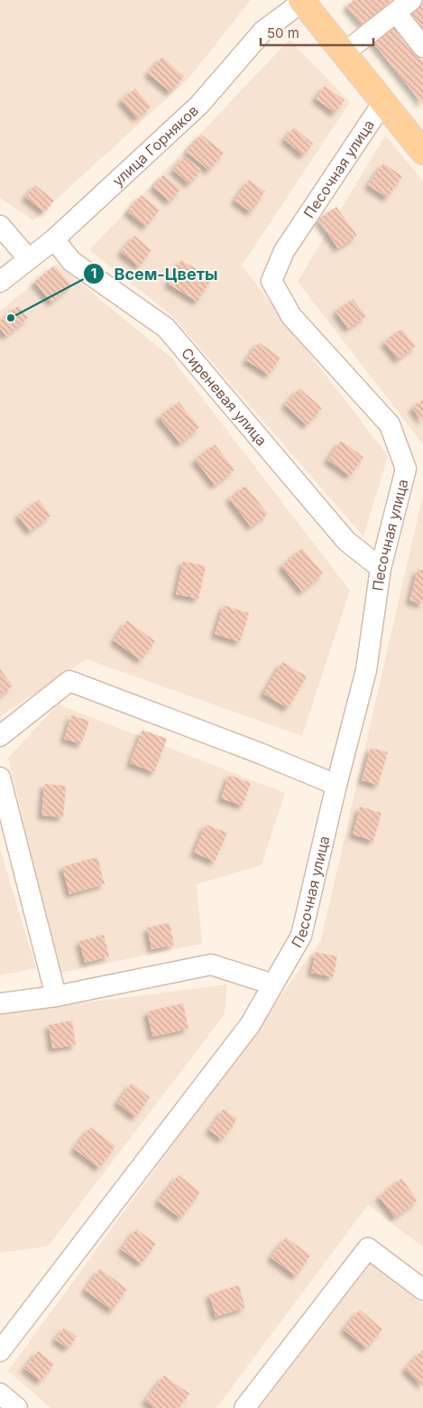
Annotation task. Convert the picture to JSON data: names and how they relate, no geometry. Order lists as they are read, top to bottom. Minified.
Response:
{"streets":{"street":["улица Горняков","Песочная улица","Сиреневая улица"]},"crossings":[["улица Горняков","Сиреневая улица"],["Песочная улица","Сиреневая улица"]],"places":["Всем-Цветы"],"scale_bar":"50 m"}
